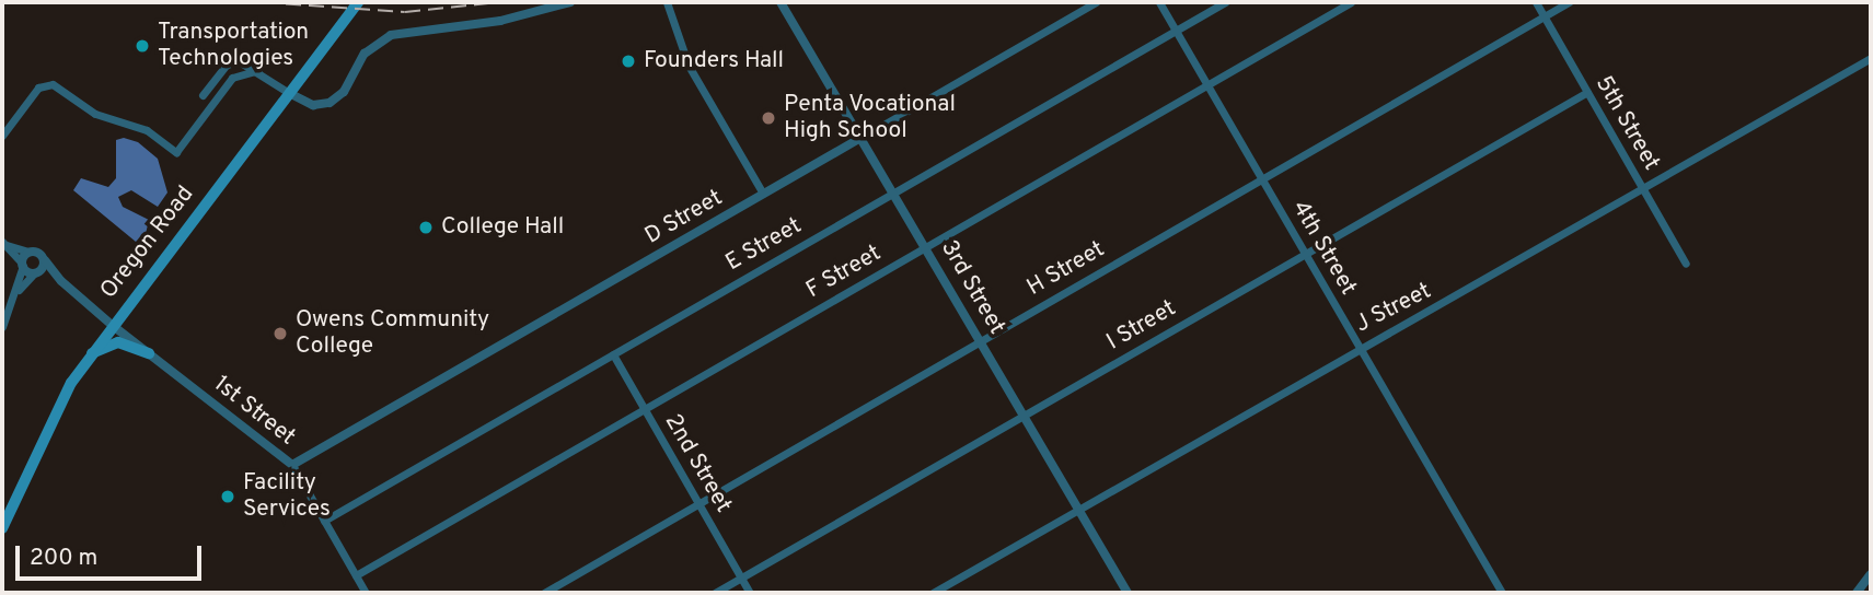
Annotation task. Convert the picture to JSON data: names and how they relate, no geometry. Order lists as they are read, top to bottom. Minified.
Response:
{"streets":{"main road":["Oregon Road"],"street":["5th Street","D Street","E Street","4th Street","H Street","F Street","3rd Street","J Street","I Street","1st Street","2nd Street"]},"crossings":[["5th Street","H Street"],["5th Street","J Street"],["5th Street","I Street"],["D Street","3rd Street"],["D Street","1st Street"],["Oregon Road","1st Street"],["E Street","4th Street"],["E Street","3rd Street"],["E Street","1st Street"],["E Street","2nd Street"],["4th Street","H Street"],["4th Street","F Street"],["4th Street","J Street"],["4th Street","I Street"],["H Street","3rd Street"],["H Street","2nd Street"],["F Street","3rd Street"],["F Street","1st Street"],["F Street","2nd Street"],["3rd Street","J Street"],["3rd Street","I Street"],["I Street","2nd Street"]],"places":["Transportation Technologies","Founders Hall","Penta Vocational High School","College Hall","Owens Community College","Facility Services"],"scale_bar":"200 m"}
